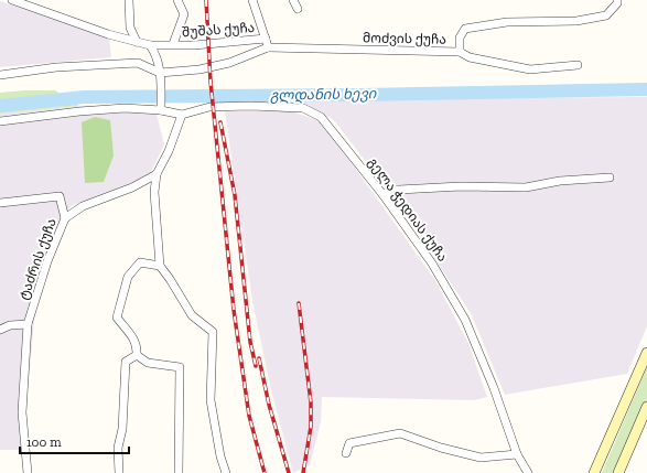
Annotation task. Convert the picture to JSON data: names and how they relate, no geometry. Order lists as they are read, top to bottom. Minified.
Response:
{"streets":{"street":["შუშას ქუჩა","მოძვის ქუჩა","გელა ჭედიას ქუჩა","ტაძრის ქუჩა"]},"water":["გლდანის ხევი"],"scale_bar":"100 m"}
